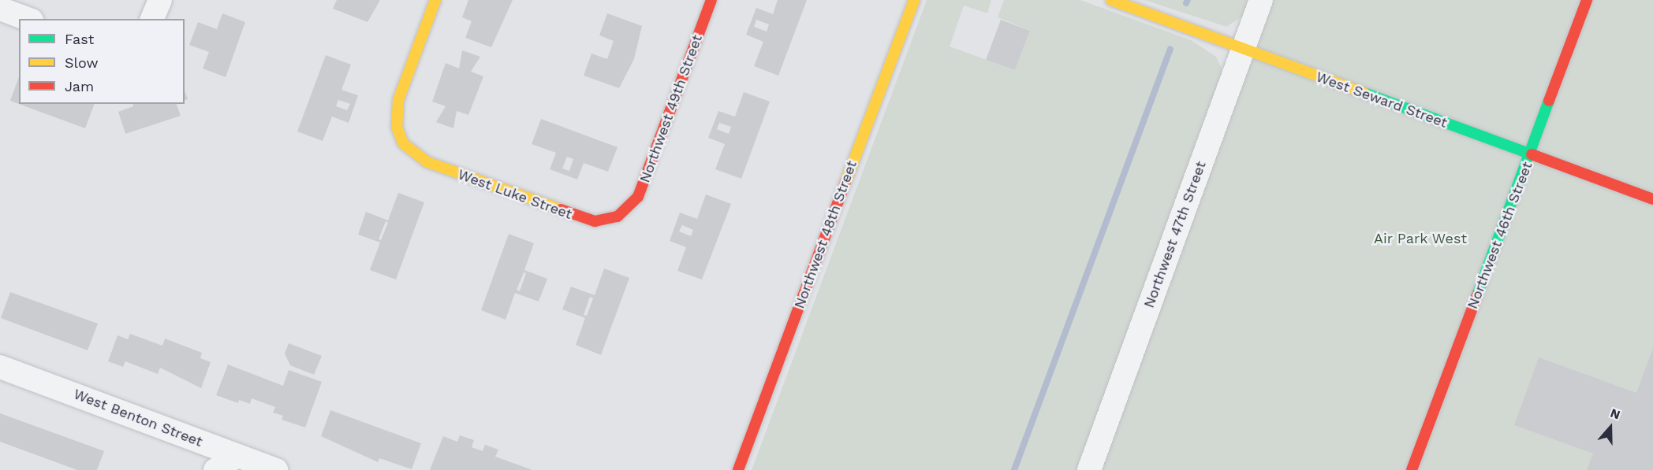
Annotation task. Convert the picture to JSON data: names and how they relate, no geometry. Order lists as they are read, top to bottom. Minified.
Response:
{"streets":{"street":["West Seward Street","Northwest 49th Street","West Luke Street","Northwest 48th Street","Northwest 47th Street","Northwest 46th Street","West Benton Street"]},"crossings":[["West Seward Street","Northwest 47th Street"],["West Seward Street","Northwest 46th Street"],["Northwest 49th Street","West Luke Street"]],"parks":["Air Park West"],"legend":["Fast","Slow","Jam"],"north":"top"}
